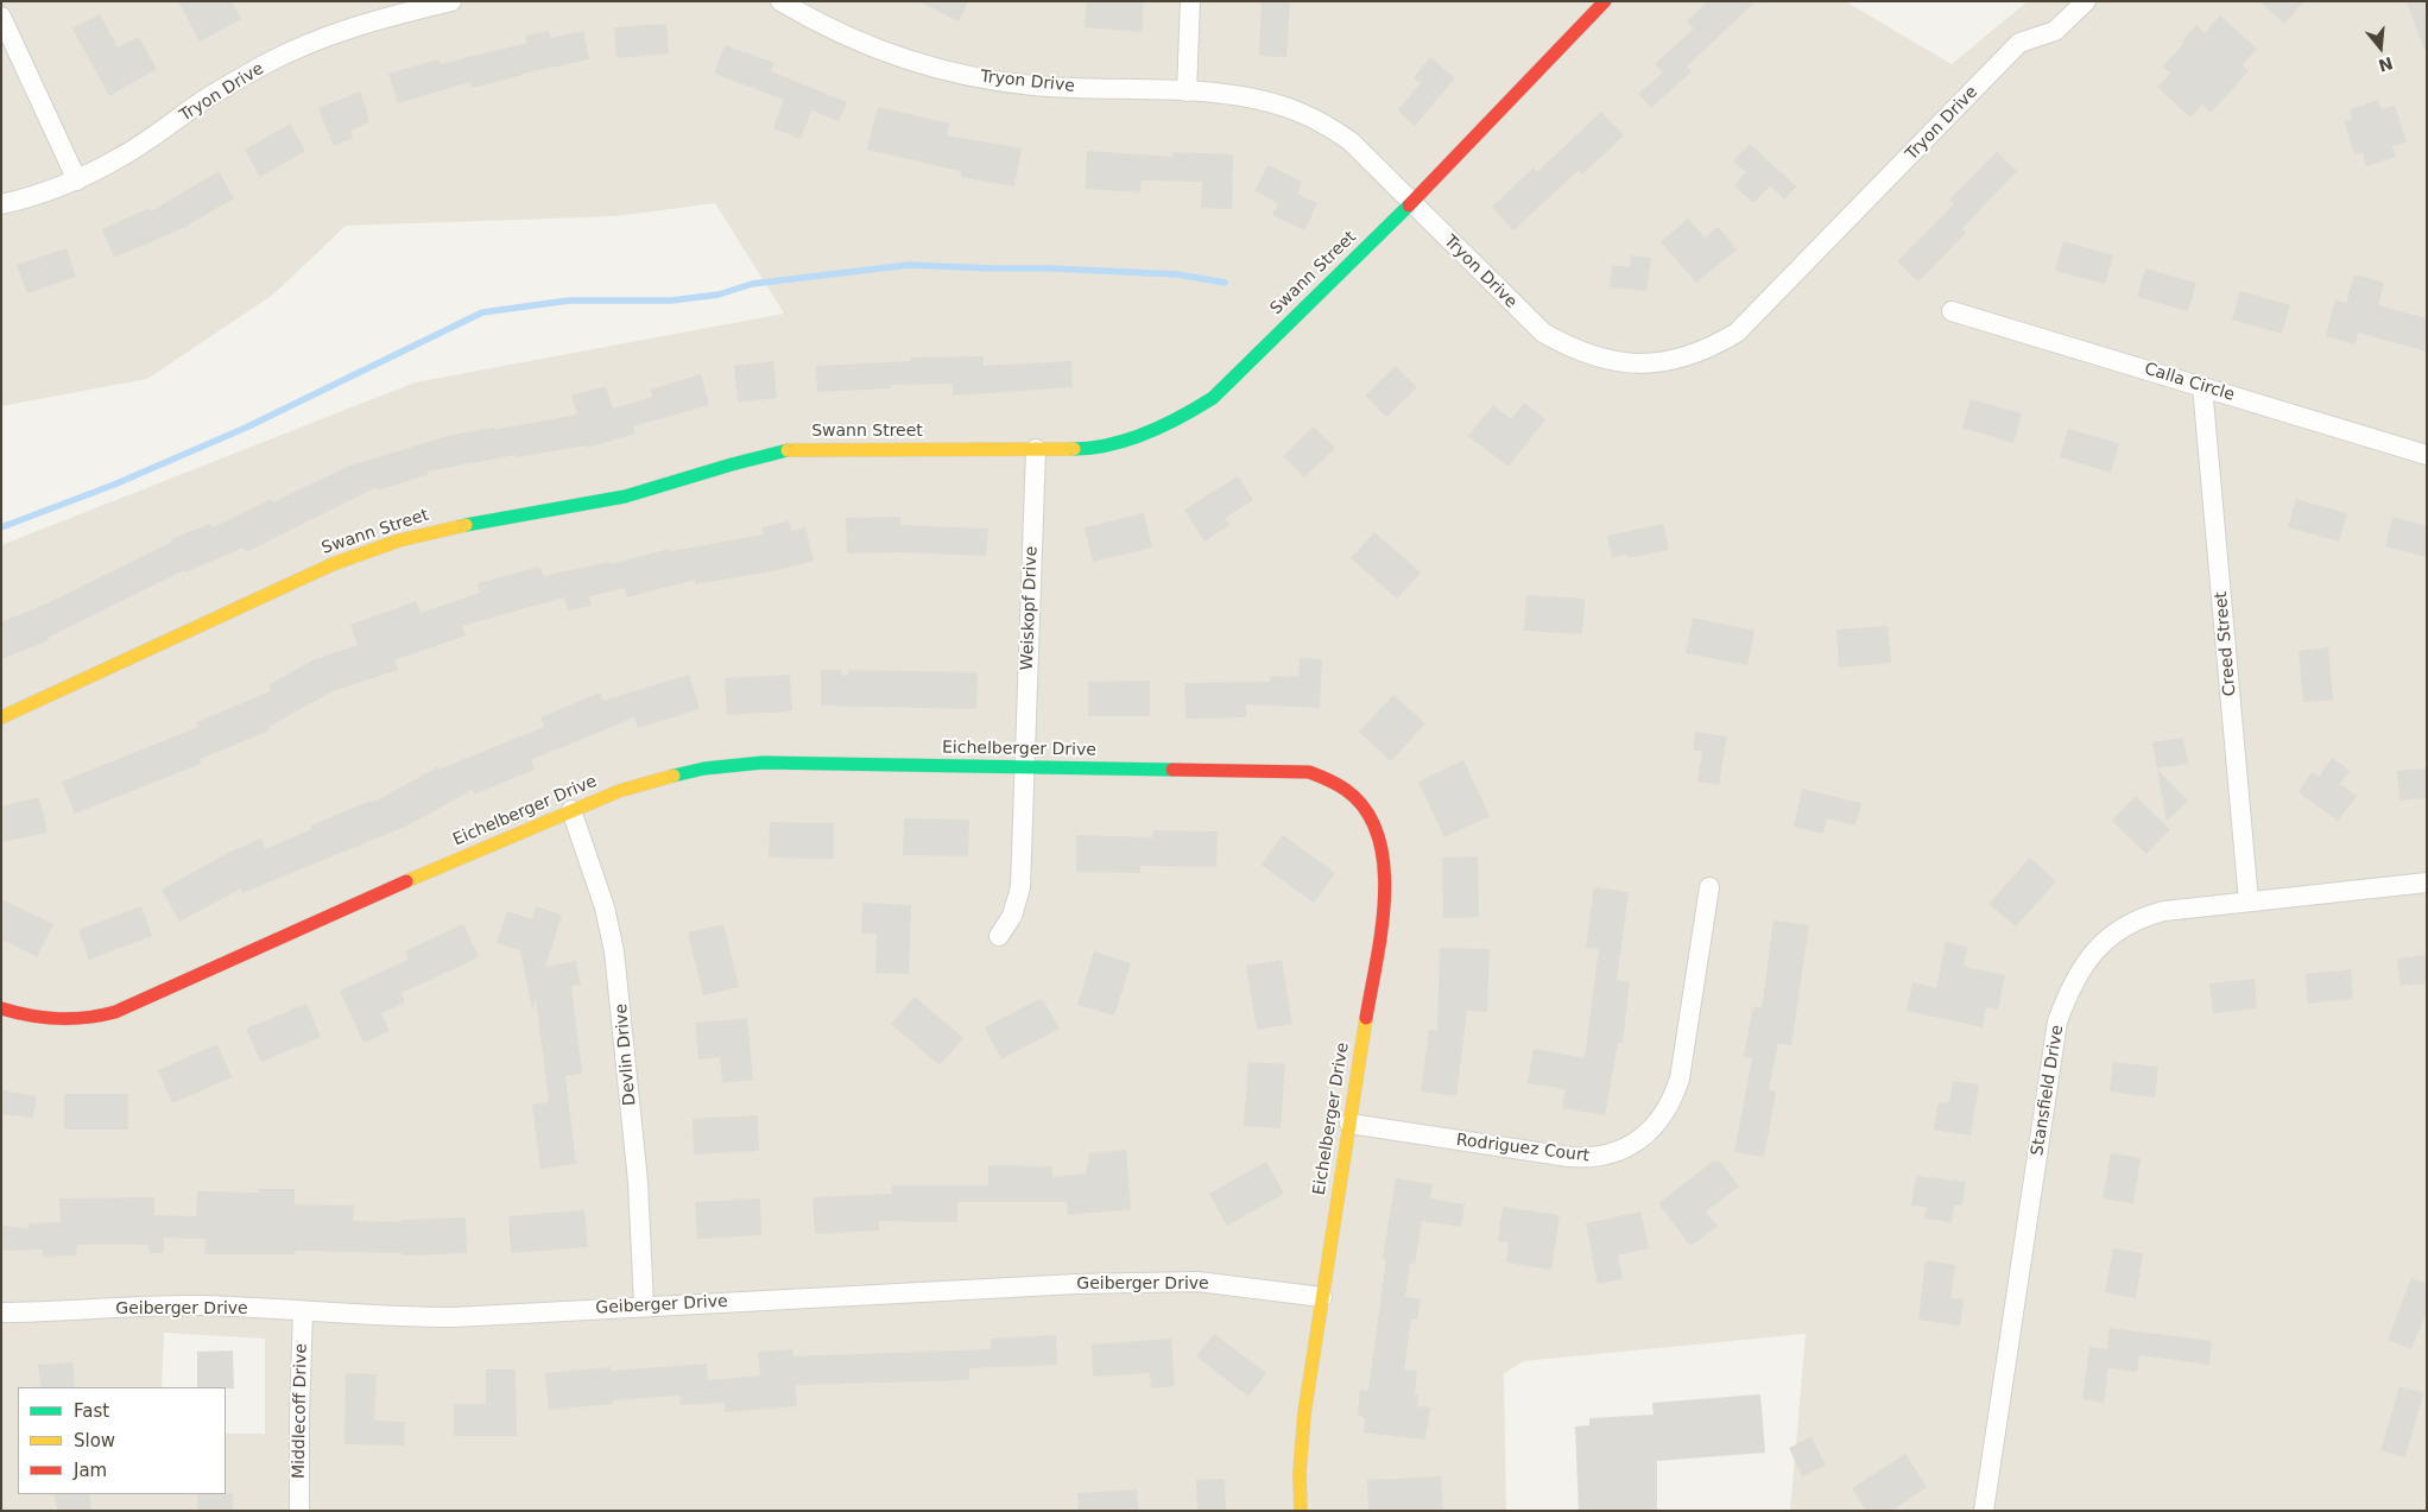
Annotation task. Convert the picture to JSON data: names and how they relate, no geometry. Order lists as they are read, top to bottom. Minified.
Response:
{"streets":{"street":["Tryon Drive","Swann Street","Calla Circle","Weiskopf Drive","Creed Street","Eichelberger Drive","Devlin Drive","Stansfield Drive","Rodriguez Court","Geiberger Drive","Middlecoff Drive"]},"crossings":[["Tryon Drive","Swann Street"],["Swann Street","Weiskopf Drive"],["Calla Circle","Creed Street"],["Weiskopf Drive","Eichelberger Drive"],["Creed Street","Stansfield Drive"],["Eichelberger Drive","Devlin Drive"],["Eichelberger Drive","Rodriguez Court"],["Eichelberger Drive","Geiberger Drive"],["Devlin Drive","Geiberger Drive"],["Geiberger Drive","Middlecoff Drive"]],"legend":["Fast","Slow","Jam"],"north":"bottom"}
